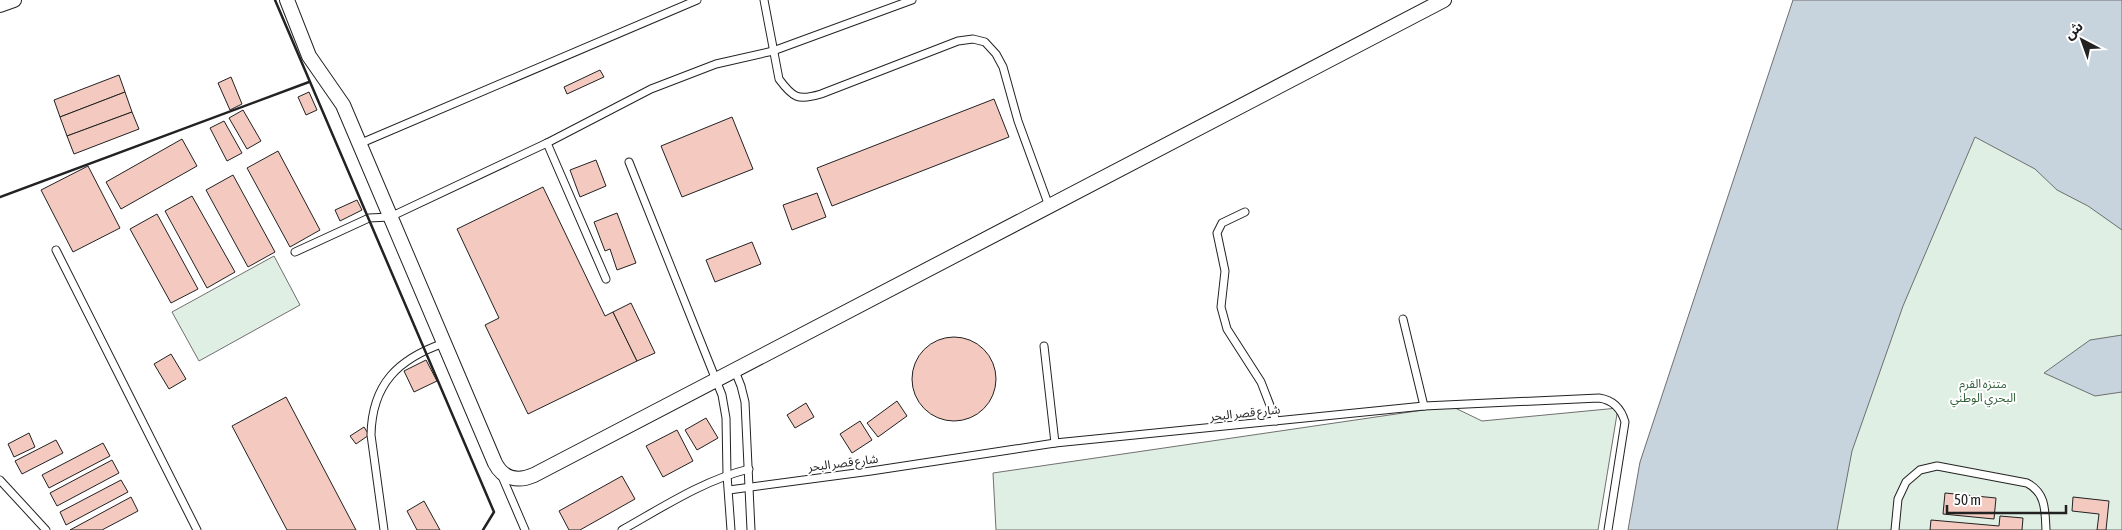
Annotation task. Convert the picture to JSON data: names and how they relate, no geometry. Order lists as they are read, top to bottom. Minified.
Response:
{"streets":{"lane":["شارع قصر البحر"]},"parks":["متنزه القرم البحري الوطني"],"scale_bar":"50 m","north":"top left"}
